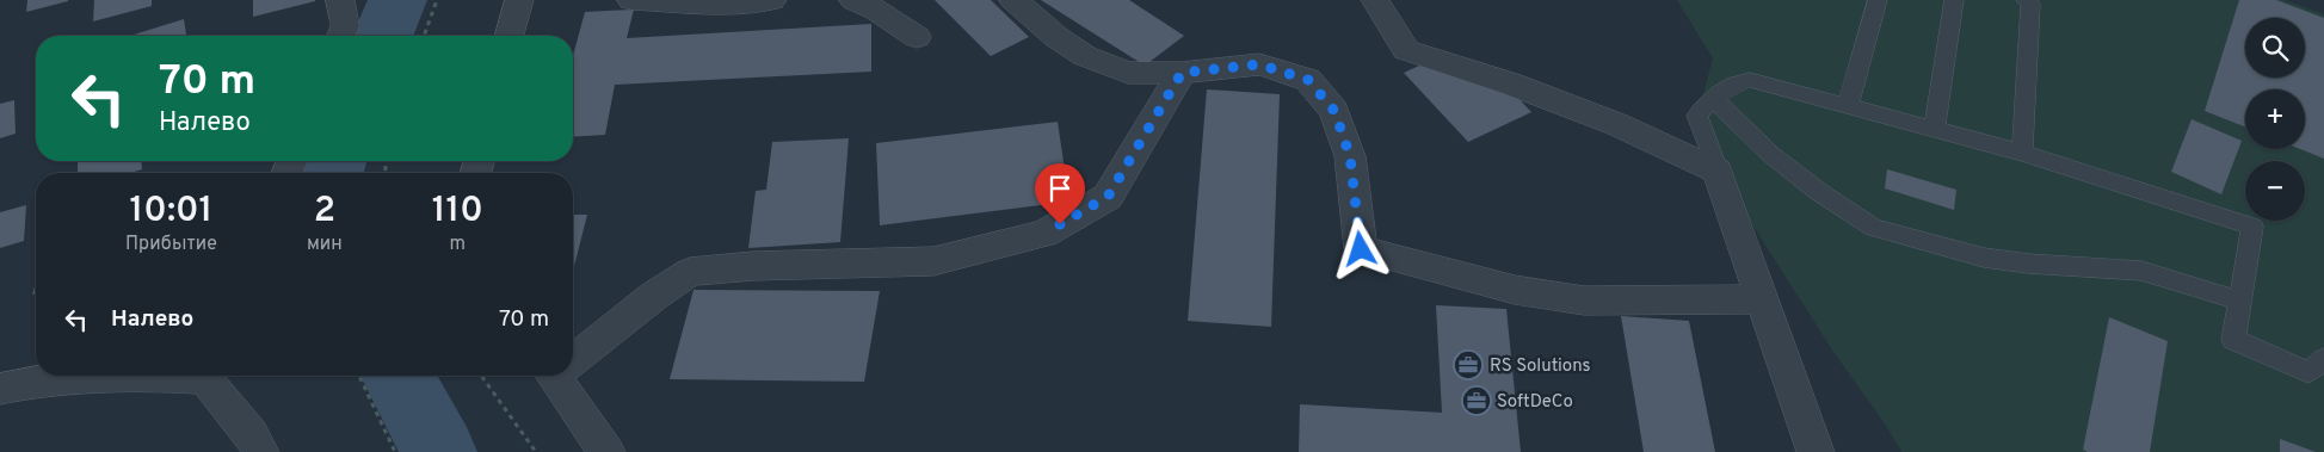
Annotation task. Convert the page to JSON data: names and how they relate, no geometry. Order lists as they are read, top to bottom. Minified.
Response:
{"places":{"office":["RS Solutions","SoftDeCo"]},"page":{"map_buttons":["+","−"],"turn":["70 m","Налево"],"eta":["10:01","Прибытие","2","мин","110","m"],"list":[{"name":"Налево","value":"70 m"}]}}
